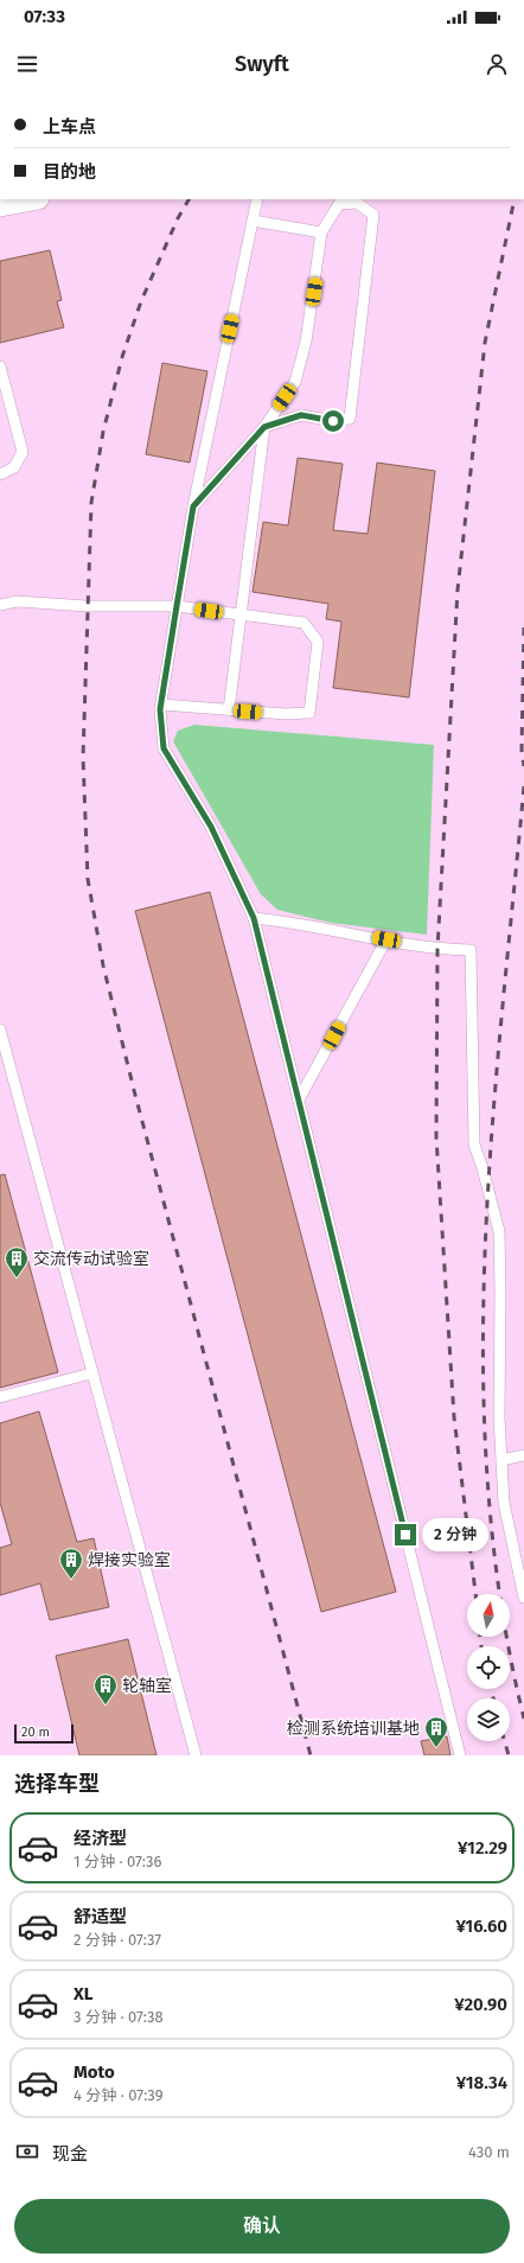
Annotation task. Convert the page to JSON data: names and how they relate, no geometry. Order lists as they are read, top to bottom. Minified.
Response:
{"places":{"building":["交流传动试验室","焊接实验室","轮轴室","检测系统培训基地"]},"scale_bar":"20 m","north":"top","page":{"status":"07:33","header":"Swyft","banner":["上车点","目的地"],"bubble":"2 分钟","scale":"20 m","heading":"选择车型","list":[{"name":"经济型","note":"1 分钟 · 07:36","value":"¥12.29"},{"name":"舒适型","note":"2 分钟 · 07:37","value":"¥16.60"},{"name":"XL","note":"3 分钟 · 07:38","value":"¥20.90"},{"name":"Moto","note":"4 分钟 · 07:39","value":"¥18.34"}],"pay":["现金","430 m"],"buttons":"确认"}}
